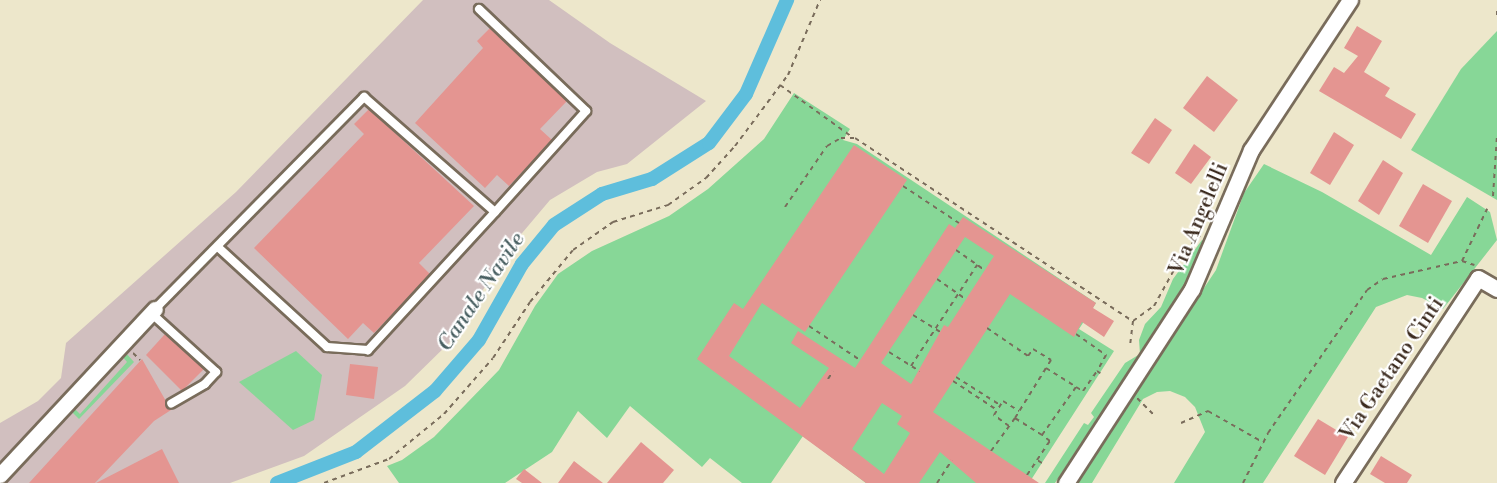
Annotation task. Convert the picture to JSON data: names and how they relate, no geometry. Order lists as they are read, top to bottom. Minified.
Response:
{"streets":{"street":["Via Angelelli","Via Gaetano Cinti"]},"water":["Canale Navile"]}
